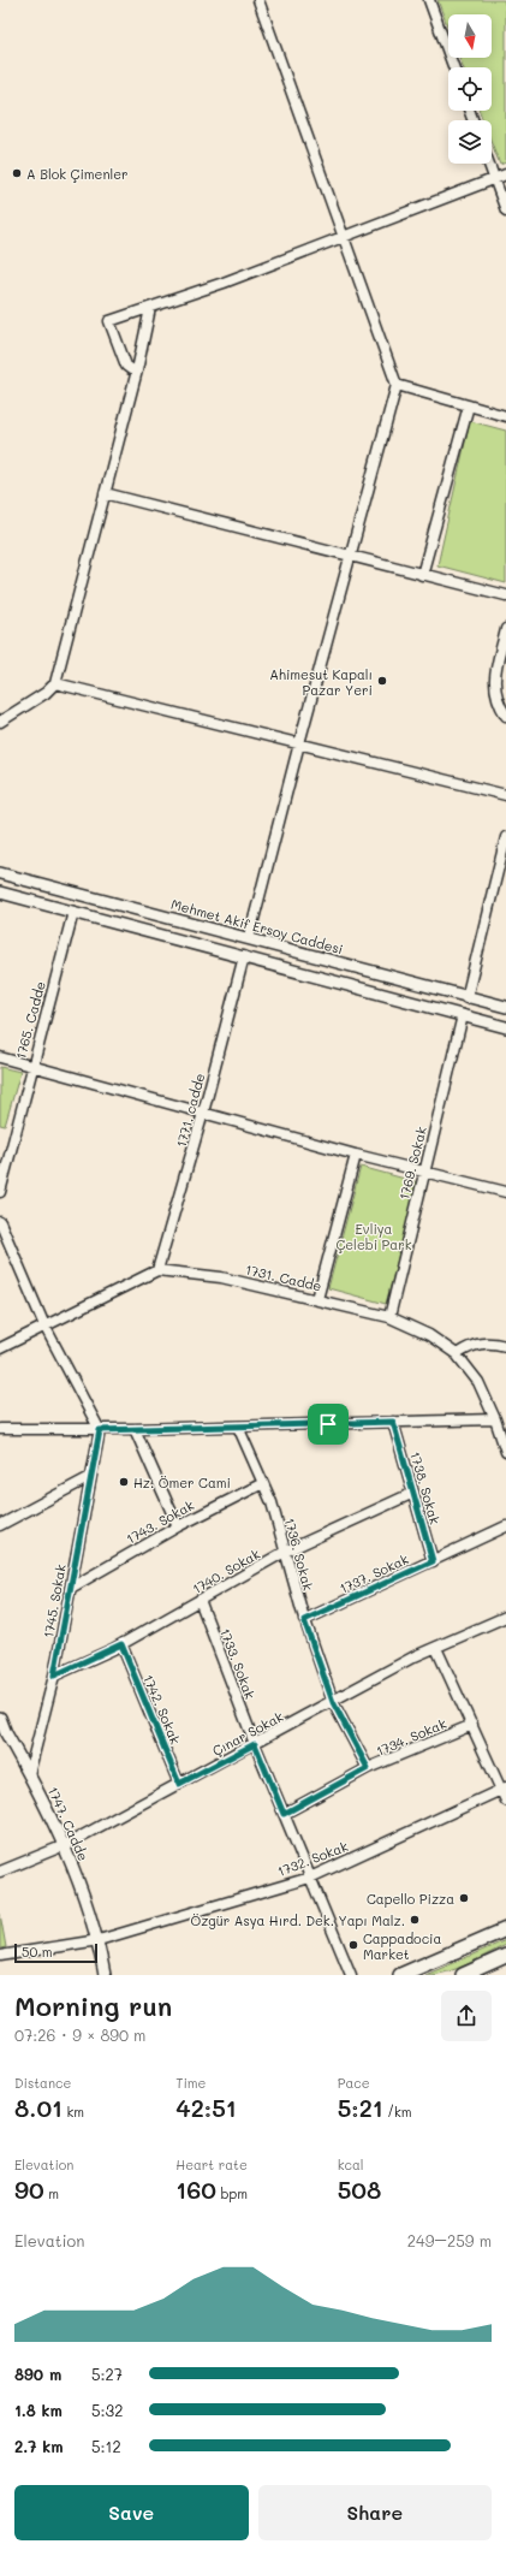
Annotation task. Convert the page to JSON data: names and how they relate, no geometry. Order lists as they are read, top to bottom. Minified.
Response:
{"streets":{"street":["Mehmet Akif Ersoy Caddesi","1765. Cadde","1771. cadde","1769. Sokak","1731. Cadde","1738. Sokak","1743. Sokak","1736. Sokak","1740. Sokak","1737. Sokak","1745. Sokak","1733. Sokak","1742. Sokak","Çınar Sokak","1734. Sokak","1747. Cadde","1732. Sokak"]},"crossings":[["1771. cadde","1731. Cadde"],["1769. Sokak","1731. Cadde"],["1738. Sokak","1740. Sokak"],["1738. Sokak","1737. Sokak"],["1743. Sokak","1736. Sokak"],["1743. Sokak","1745. Sokak"],["1736. Sokak","1740. Sokak"],["1736. Sokak","1737. Sokak"],["1736. Sokak","Çınar Sokak"],["1736. Sokak","1734. Sokak"],["1740. Sokak","1745. Sokak"],["1740. Sokak","1733. Sokak"],["1740. Sokak","1742. Sokak"],["1745. Sokak","1747. Cadde"],["1733. Sokak","Çınar Sokak"],["1733. Sokak","1734. Sokak"],["1733. Sokak","1732. Sokak"],["1742. Sokak","Çınar Sokak"],["Çınar Sokak","1747. Cadde"],["1747. Cadde","1732. Sokak"]],"parks":["Evliya Çelebi Park"],"places":["A Blok Çimenler","Ahimesut Kapalı Pazar Yeri","Hz. Ömer Cami","Capello Pizza","Özgür Asya Hırd. Dek. Yapı Malz.","Cappadocia Market"],"scale_bar":"50 m","north":"bottom","page":{"scale":"50 m","heading":["Morning run","07:26 · 9 × 890 m"],"stats":[["Distance","8.01 km"],["Time","42:51"],["Pace","5:21 /km"],["Elevation","90 m"],["Heart rate","160 bpm"],["kcal","508"]],"chart":["Elevation","249–259 m"],"list":[{"name":"890 m","note":"5:27"},{"name":"1.8 km","note":"5:32"},{"name":"2.7 km","note":"5:12"}],"buttons":["Save","Share"]}}
